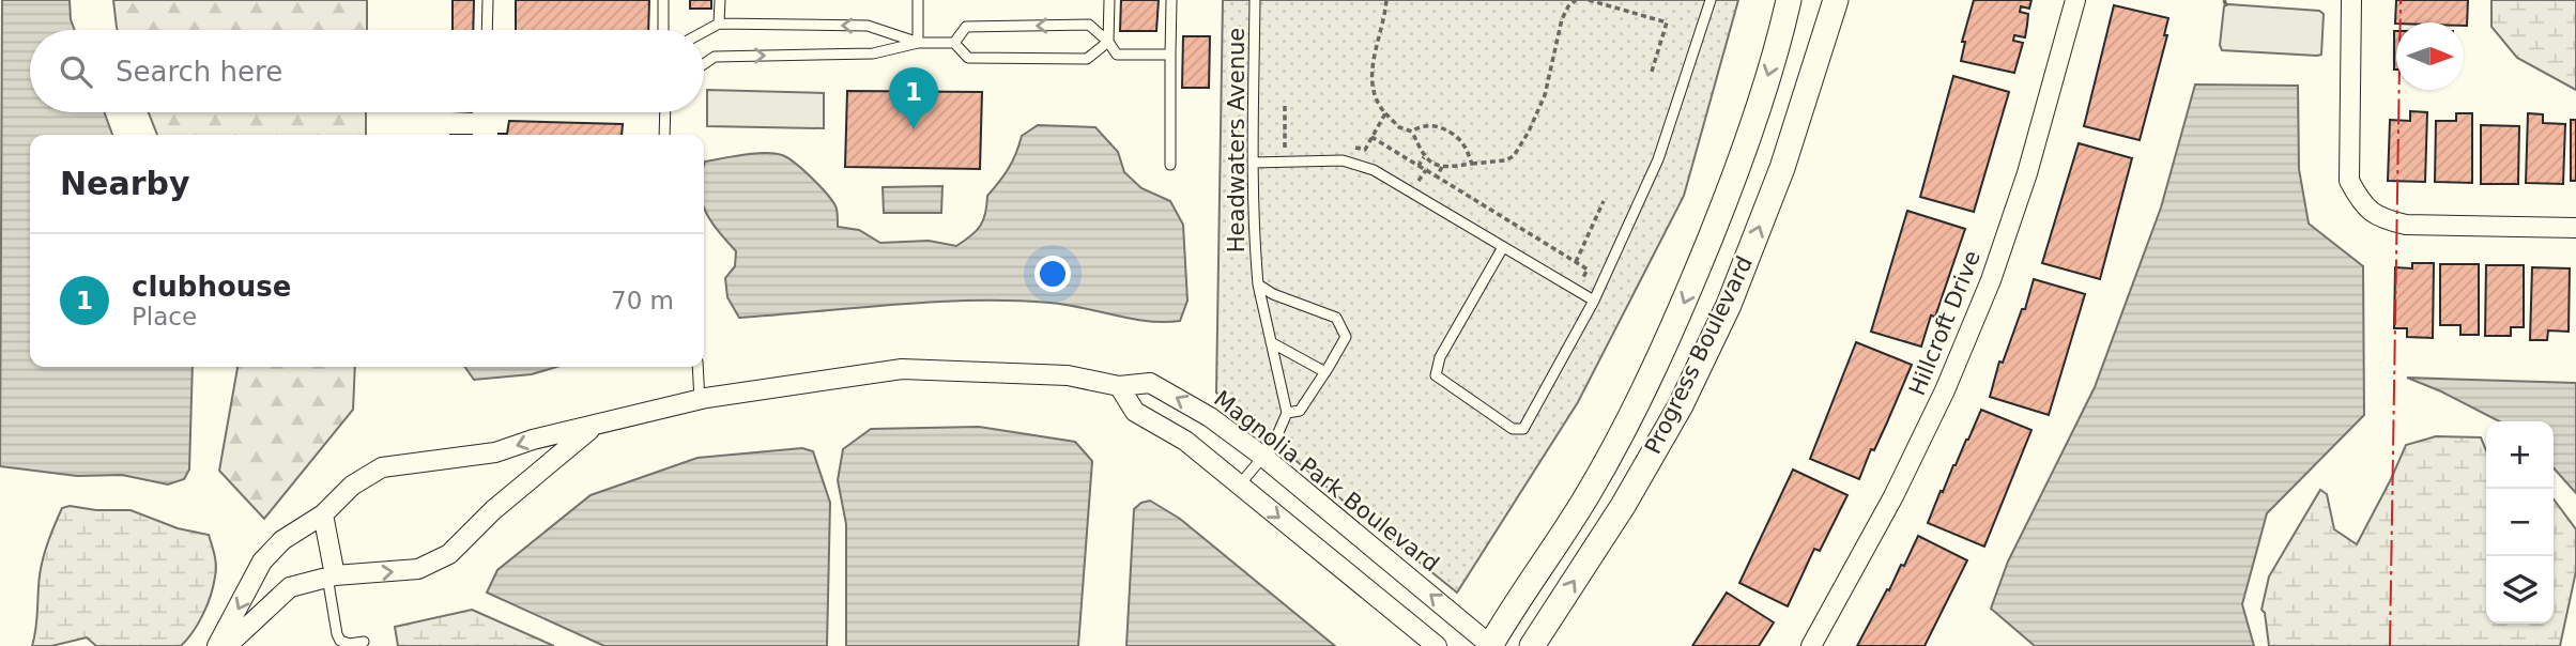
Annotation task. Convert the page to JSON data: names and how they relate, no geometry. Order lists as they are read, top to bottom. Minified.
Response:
{"streets":{"main road":["Progress Boulevard"],"street":["Hillcroft Drive","Magnolia Park Boulevard"],"lane":["Headwaters Avenue"]},"crossings":[["Progress Boulevard","Magnolia Park Boulevard"]],"north":"right","page":{"search":"Search here","pins":"1","heading":"Nearby","list":[{"mark":"1","name":"clubhouse","note":"Place","value":"70 m"}],"map_buttons":["+","−"]}}
